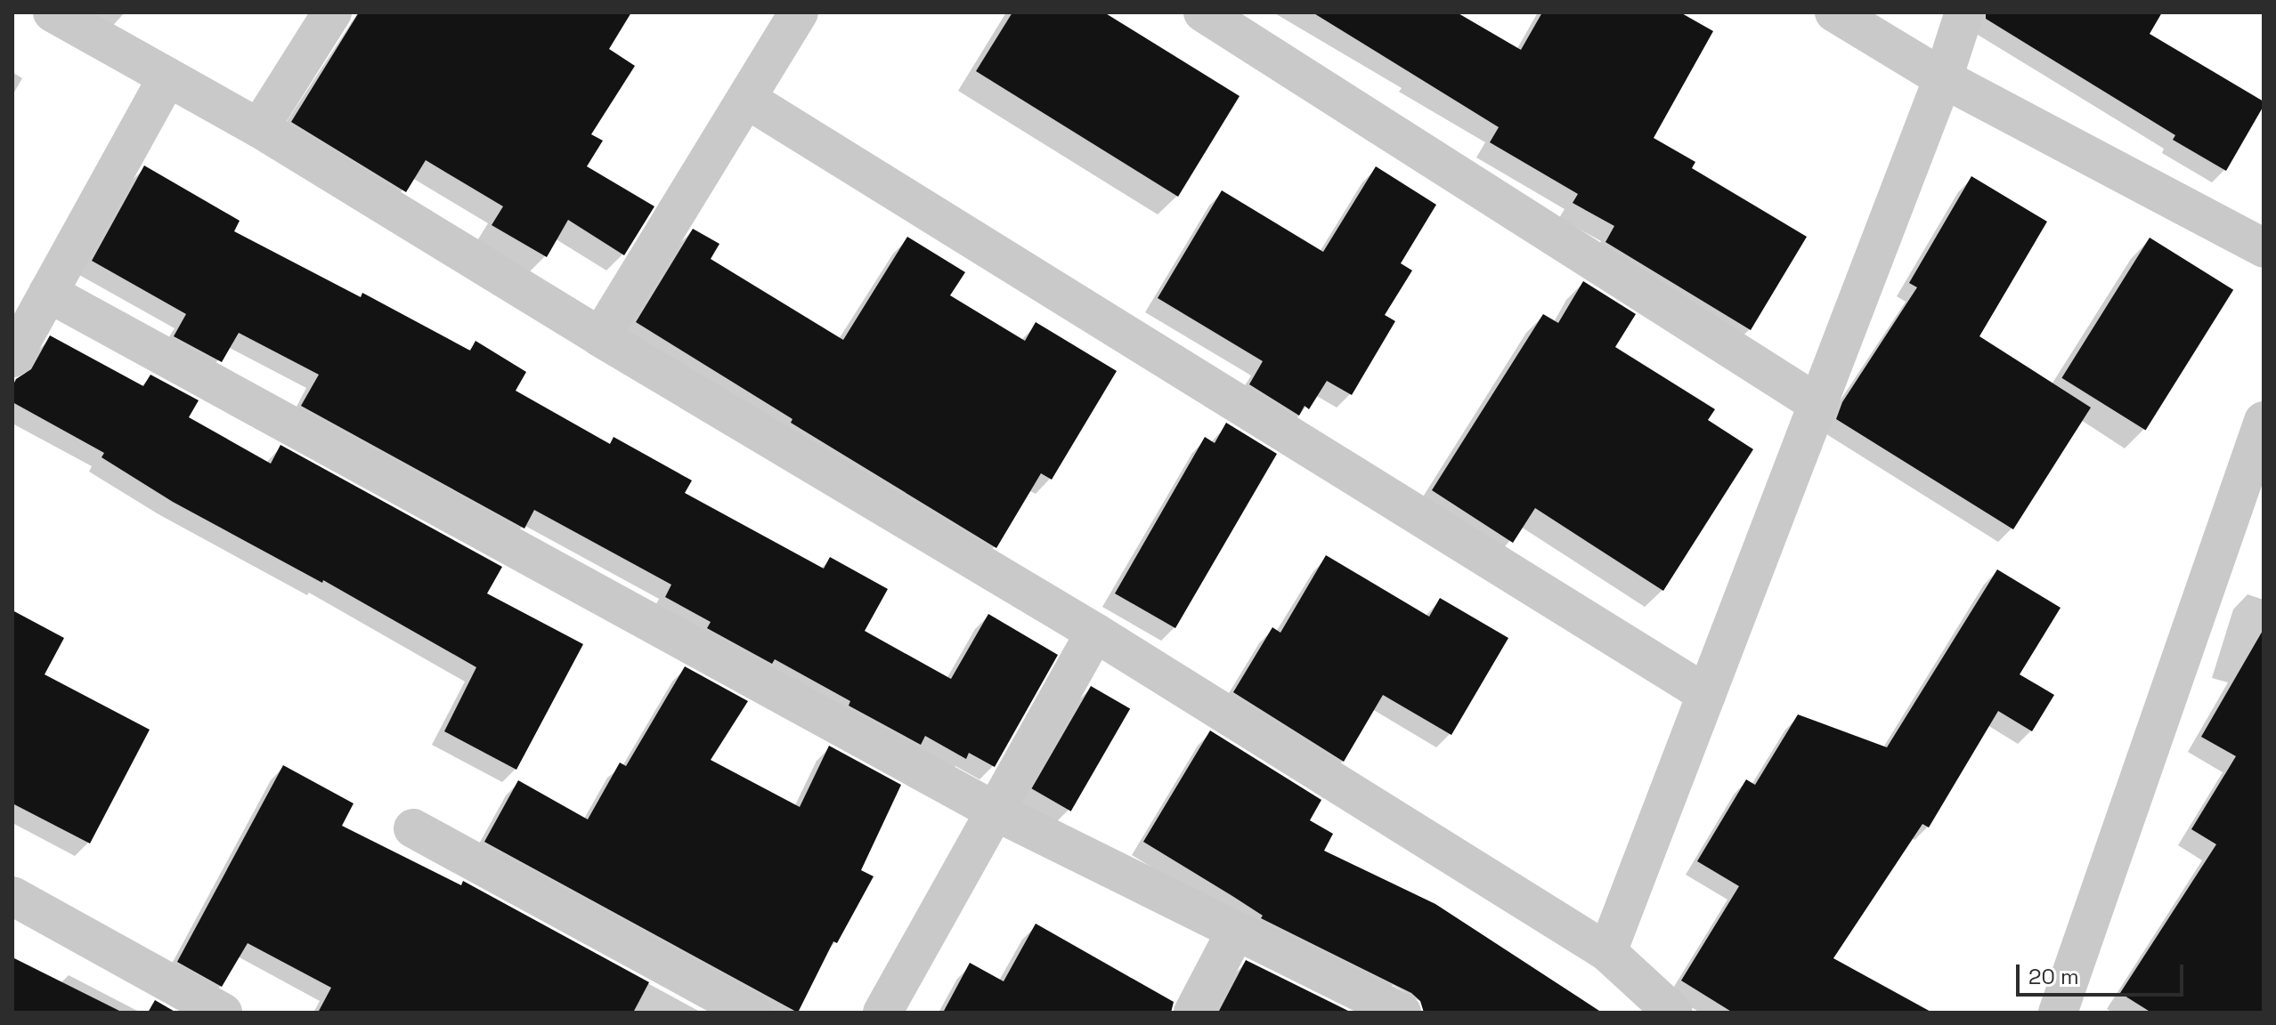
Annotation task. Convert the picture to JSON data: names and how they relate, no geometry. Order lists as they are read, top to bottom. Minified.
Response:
{"scale_bar":"20 m"}
